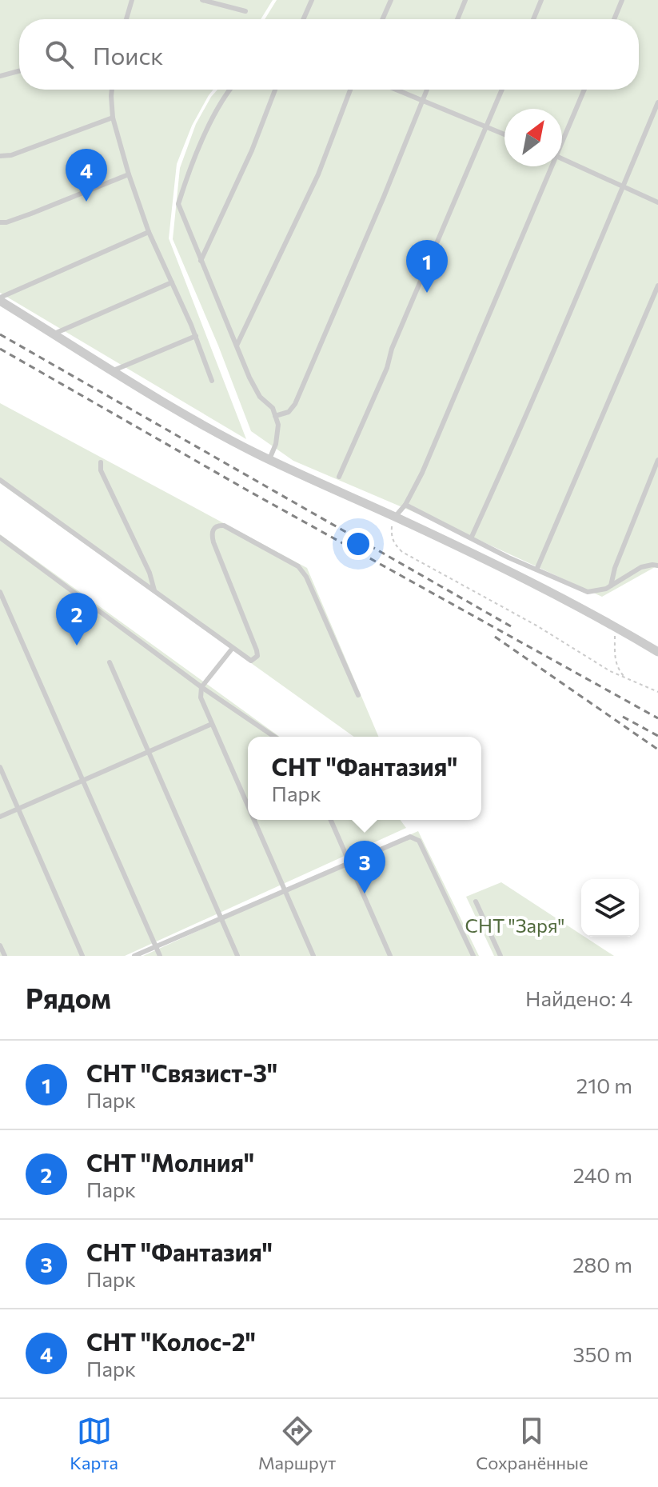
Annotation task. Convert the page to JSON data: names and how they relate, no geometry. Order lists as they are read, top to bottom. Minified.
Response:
{"parks":["СНТ \"Заря\""],"north":"top right","page":{"search":"Поиск","pins":["4","1","2","3"],"popup":["СНТ \"Фантазия\"","Парк"],"heading":["Рядом","Найдено: 4"],"list":[{"mark":"1","name":"СНТ \"Связист-3\"","note":"Парк","value":"210 m"},{"mark":"2","name":"СНТ \"Молния\"","note":"Парк","value":"240 m"},{"mark":"3","name":"СНТ \"Фантазия\"","note":"Парк","value":"280 m"},{"mark":"4","name":"СНТ \"Колос-2\"","note":"Парк","value":"350 m"}],"nav":["Карта","Маршрут","Сохранённые"]}}
